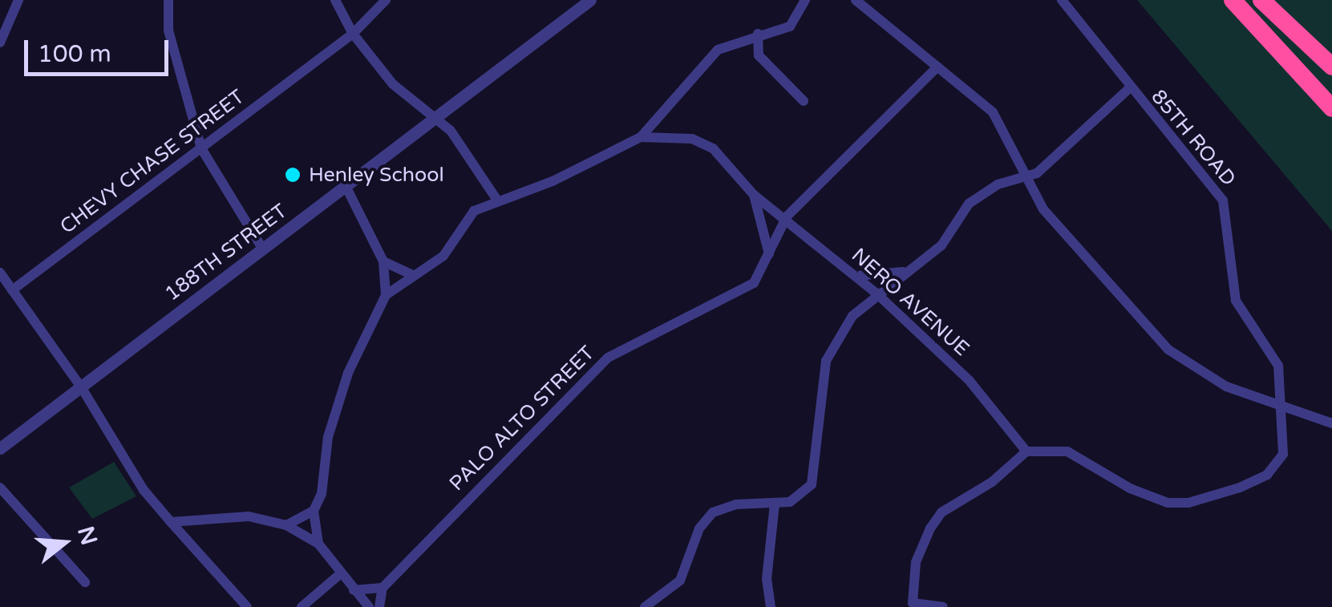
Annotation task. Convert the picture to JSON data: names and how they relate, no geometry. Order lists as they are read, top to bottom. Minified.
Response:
{"streets":{"street":["85TH ROAD","CHEVY CHASE STREET","188TH STREET","NERO AVENUE","PALO ALTO STREET"]},"crossings":[["85TH ROAD","NERO AVENUE"],["NERO AVENUE","PALO ALTO STREET"]],"places":["Henley School"],"scale_bar":"100 m","north":"right"}
